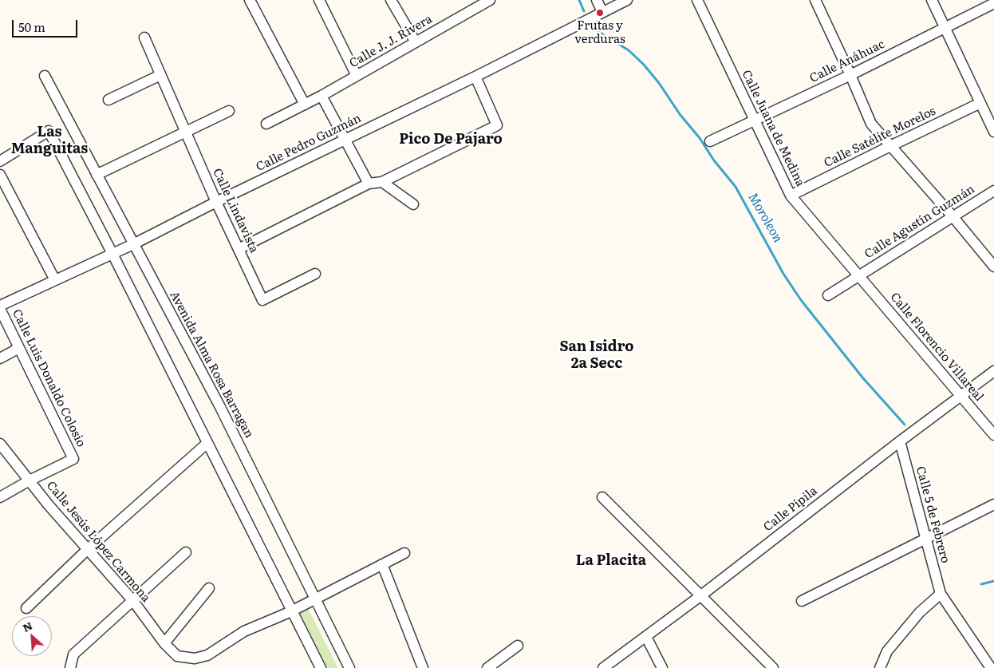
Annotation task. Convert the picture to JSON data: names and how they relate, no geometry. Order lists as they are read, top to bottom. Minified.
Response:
{"streets":{"street":["Calle J. J. Rivera","Calle Anáhuac","Calle Juana de Medina","Calle Satélite Morelos","Calle Pedro Guzmán","Calle Lindavista","Calle Agustín Guzmán","Calle Florencio Villareal","Avenida Alma Rosa Barragan","Calle Luis Donaldo Colosio","Calle Pípila","Calle 5 de Febrero","Calle Jesús López Carmona"]},"crossings":[["Calle Anáhuac","Calle Juana de Medina"],["Calle Juana de Medina","Calle Satélite Morelos"],["Calle Juana de Medina","Calle Agustín Guzmán"],["Calle Juana de Medina","Calle Florencio Villareal"],["Calle Pedro Guzmán","Calle Lindavista"],["Calle Pedro Guzmán","Avenida Alma Rosa Barragan"],["Calle Pedro Guzmán","Calle Luis Donaldo Colosio"],["Calle Agustín Guzmán","Calle Florencio Villareal"],["Calle Florencio Villareal","Calle Pípila"],["Calle Luis Donaldo Colosio","Calle Jesús López Carmona"],["Calle Pípila","Calle 5 de Febrero"]],"districts":["Las Manguitas","Pico De Pajaro","San Isidro 2a Secc","La Placita"],"water":["Moroleon"],"places":["Frutas y verduras"],"scale_bar":"50 m","north":"top left"}
